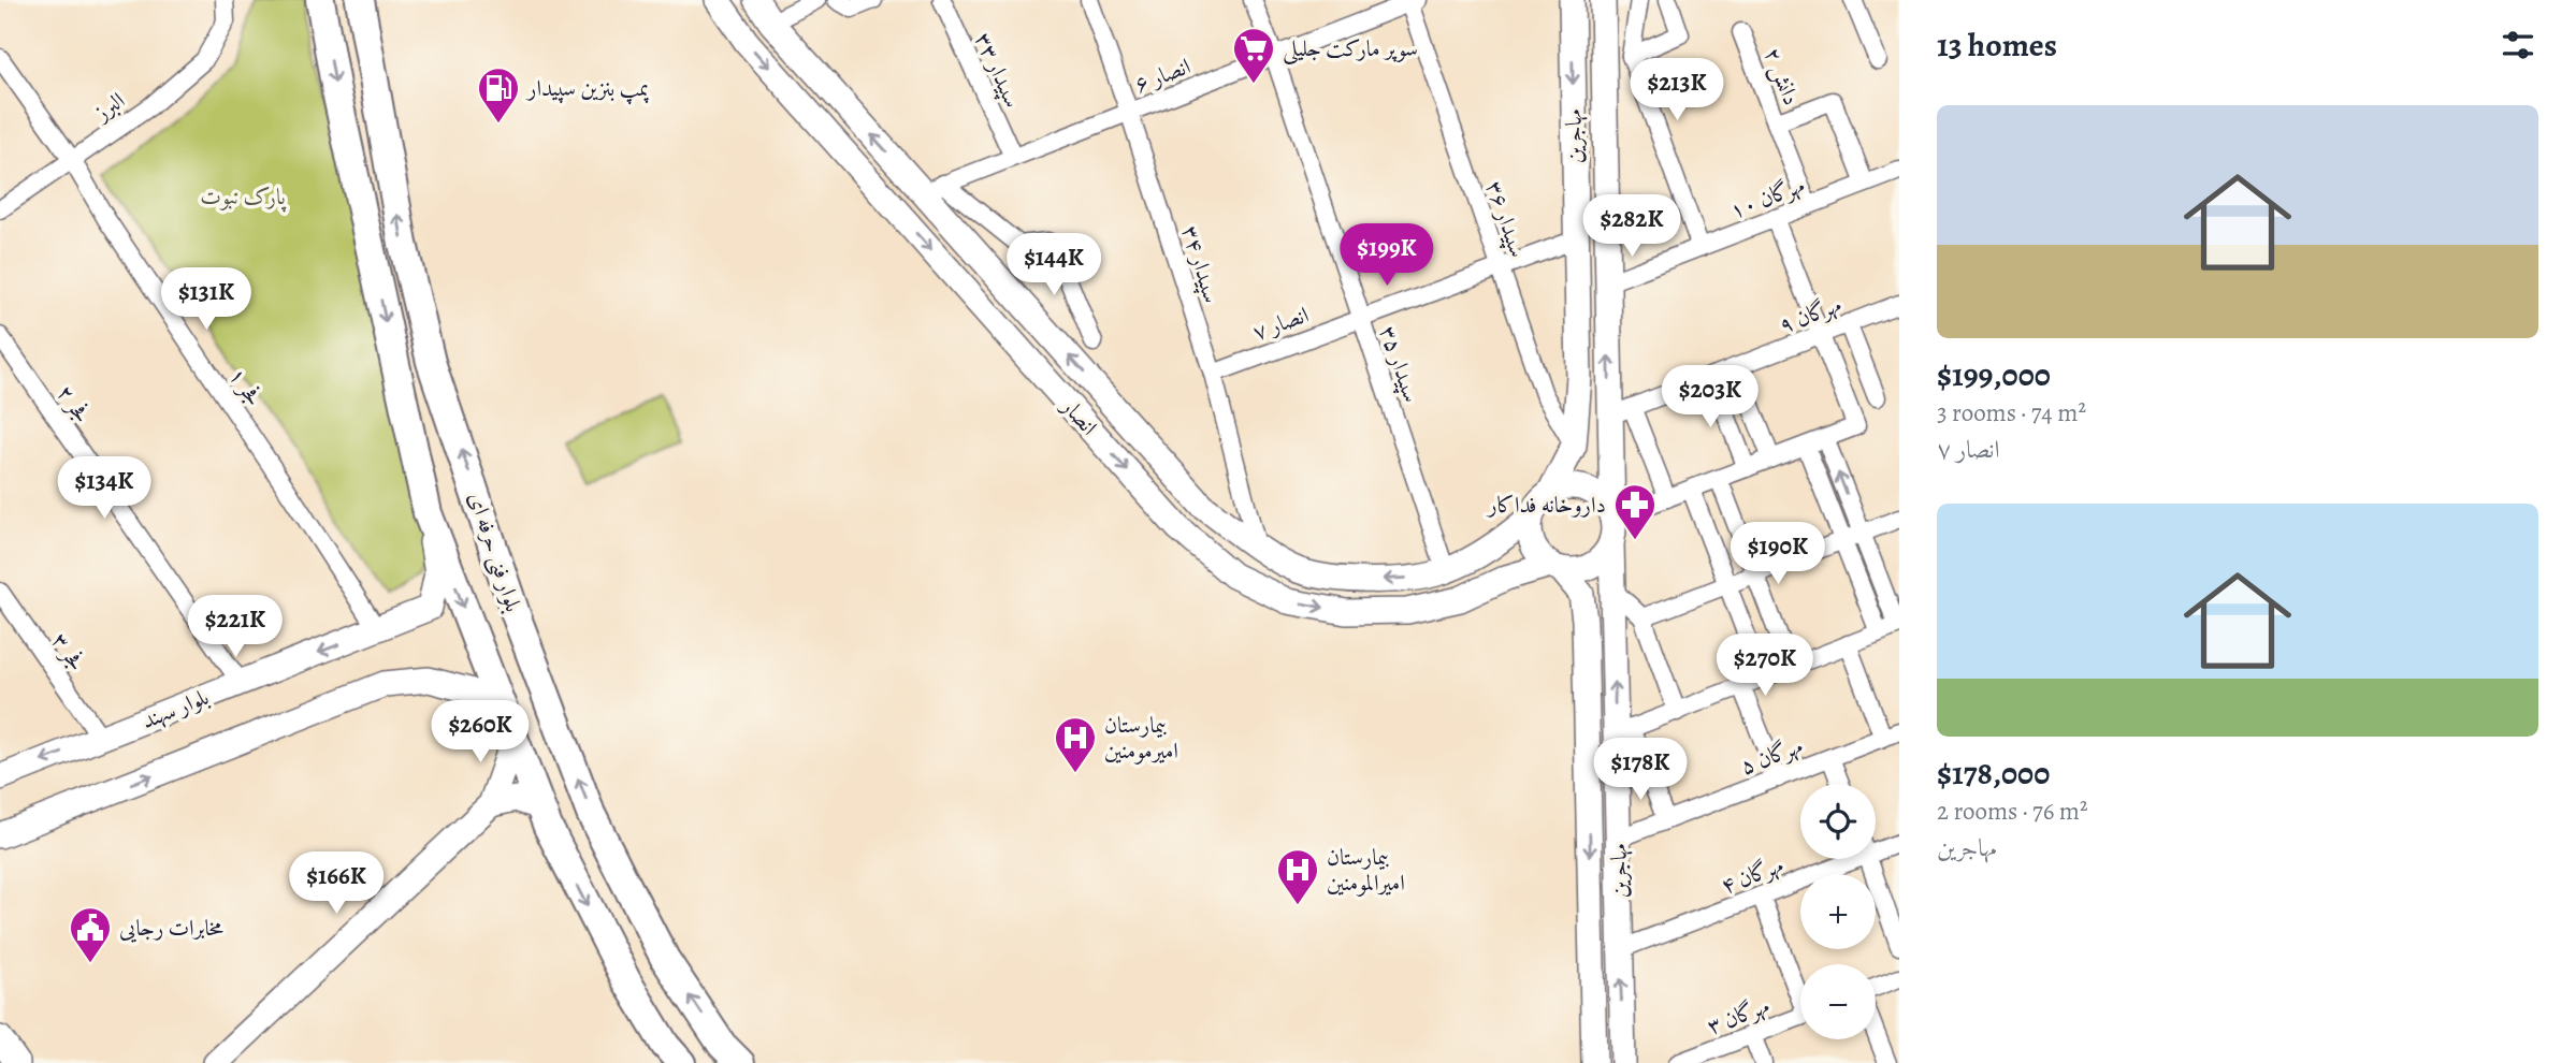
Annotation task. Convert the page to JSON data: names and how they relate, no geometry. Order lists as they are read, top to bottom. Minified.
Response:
{"streets":{"main road":["مهاجرین","انصار","بلوار فنی حرفه ای","بلوار سهند"],"street":["سپیدار ۳۳","انصار ۶","دانش ۲","البرز","مهرگان ۱۰","سپیدار ۳۶","سپیدار ۳۴","مهرگان ۹","انصار ۷","سپیدار ۳۵","فجر ۱","فجر ۲","فجر ۳","مهرگان ۵","مهرگان ۴","مهرگان ۳"]},"crossings":[["سپیدار ۳۳","انصار ۶"],["انصار ۶","سپیدار ۳۶"],["انصار ۶","سپیدار ۳۴"],["انصار ۶","سپیدار ۳۵"],["انصار ۶","انصار"],["دانش ۲","مهرگان ۱۰"],["البرز","فجر ۱"],["مهاجرین","مهرگان ۱۰"],["مهاجرین","سپیدار ۳۶"],["مهاجرین","مهرگان ۹"],["مهاجرین","انصار ۷"],["مهاجرین","انصار"],["مهاجرین","مهرگان ۵"],["مهاجرین","مهرگان ۴"],["سپیدار ۳۶","انصار ۷"],["سپیدار ۳۴","انصار ۷"],["سپیدار ۳۴","انصار"],["انصار ۷","سپیدار ۳۵"],["سپیدار ۳۵","انصار"],["فجر ۱","بلوار سهند"],["فجر ۲","بلوار سهند"],["بلوار فنی حرفه ای","بلوار سهند"],["فجر ۳","بلوار سهند"]],"parks":["پارک نبوت"],"places":{"supermarket":["سوپر مارکت جلیلی"],"fuel station":["پمپ بنزین سپیدار"],"pharmacy":["داروخانه فداکار"],"hospital":["بیمارستان امیرمومنین","بیمارستان امیرالمومنین"],"public building":["مخابرات رجایی"]},"page":{"heading":"13 homes","price":["$213K","$282K","$199K","$144K","$131K","$203K","$134K","$190K","$221K","$270K","$260K","$178K","$166K"],"list":[{"name":"$199,000","note":"3 rooms · 74 m² · انصار ۷"},{"name":"$178,000","note":"2 rooms · 76 m² · مهاجرین"}],"map_buttons":["+","−"]}}
